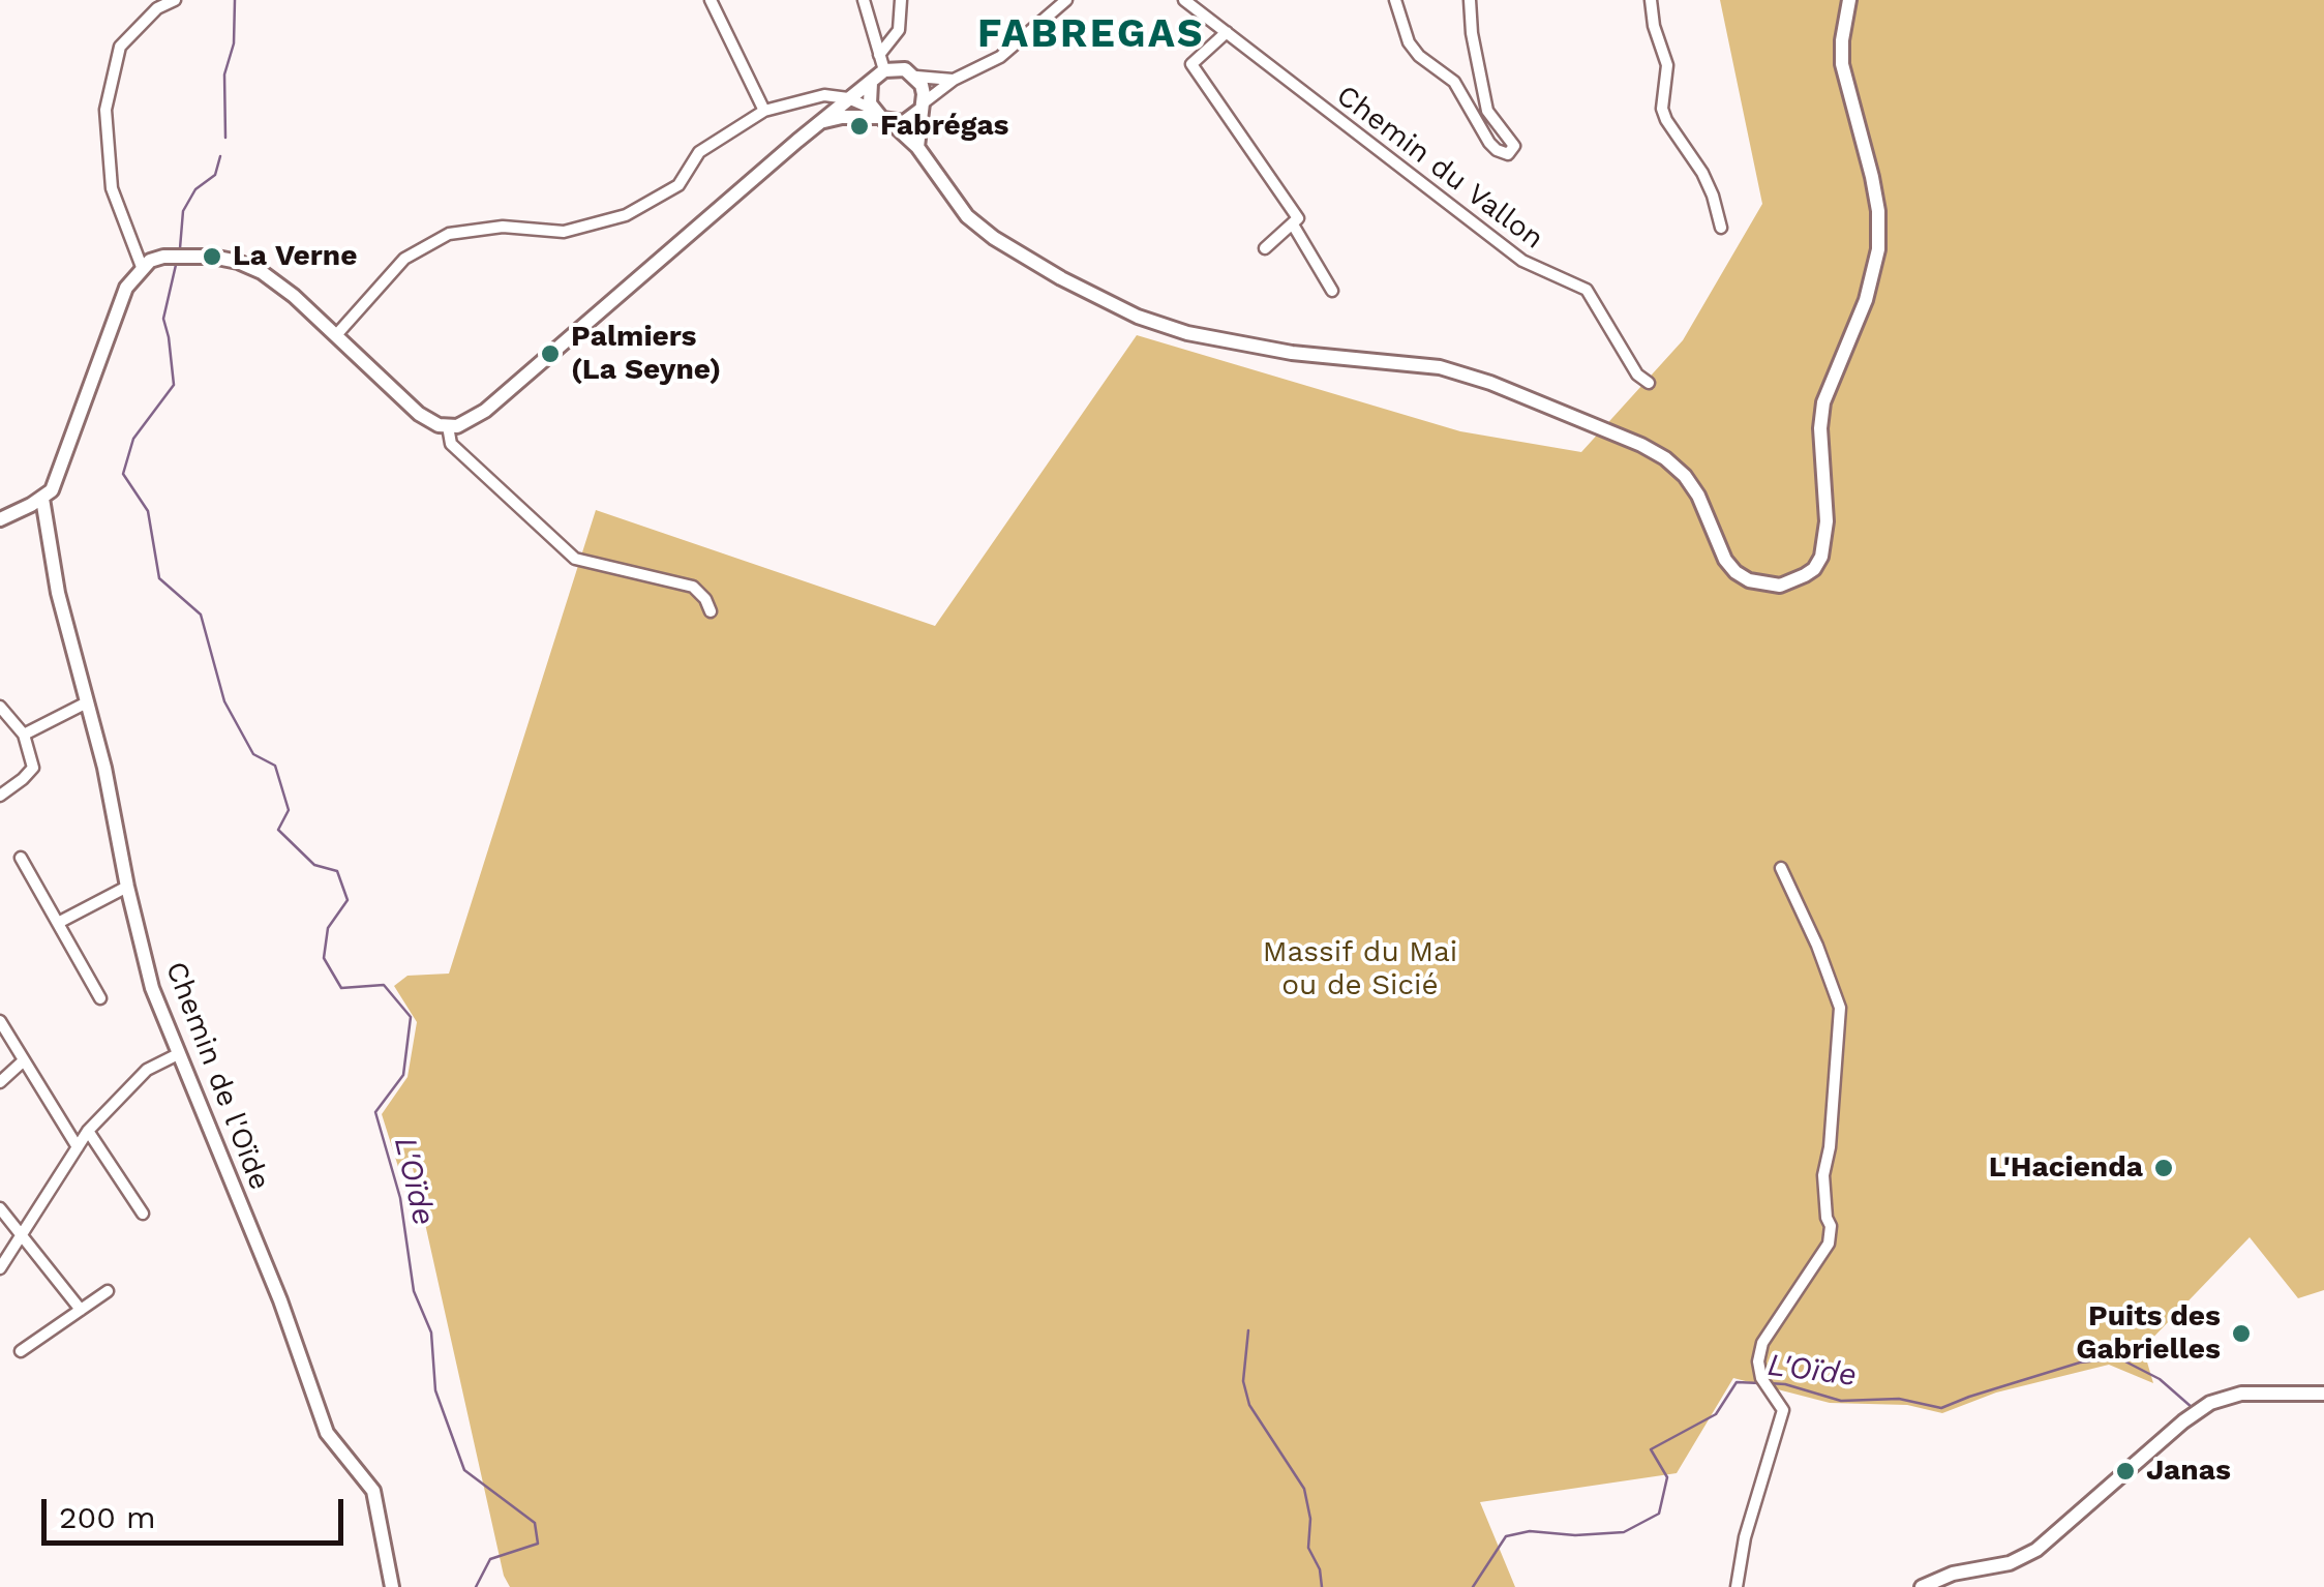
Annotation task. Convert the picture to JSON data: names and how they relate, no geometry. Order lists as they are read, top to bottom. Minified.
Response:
{"streets":{"street":["Chemin du Vallon","Chemin de l'Oïde"]},"districts":["FABREGAS"],"water":["L'Oïde"],"parks":["Massif du Mai ou de Sicié"],"places":["Fabrégas","La Verne","Palmiers (La Seyne)","L'Hacienda","Puits des Gabrielles","Janas"],"scale_bar":"200 m"}
